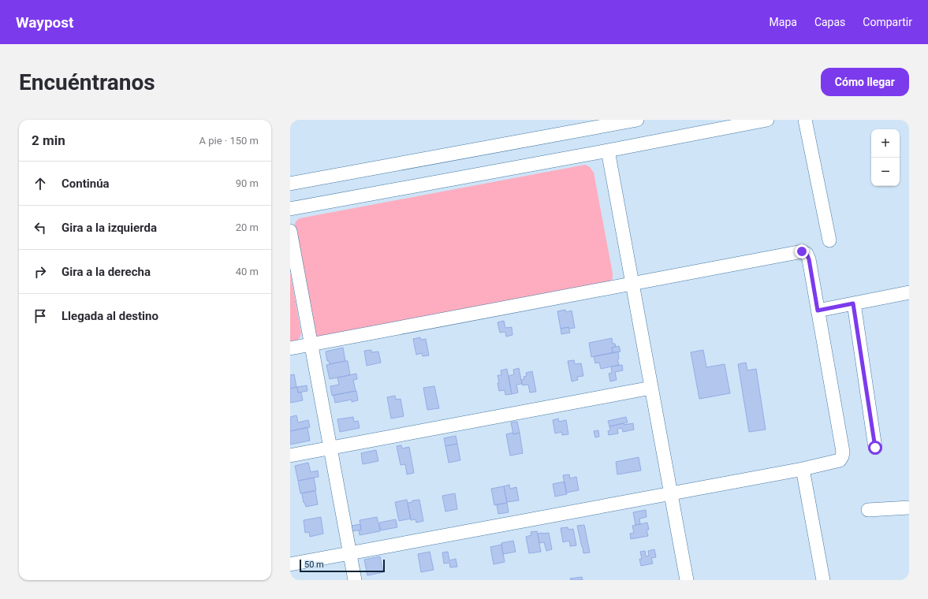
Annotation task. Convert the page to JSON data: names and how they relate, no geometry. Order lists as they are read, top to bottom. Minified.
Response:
{"scale_bar":"50 m","page":{"header":"Waypost","nav":["Mapa","Capas","Compartir"],"buttons":"Cómo llegar","title":"Encuéntranos","heading":["2 min","A pie · 150 m"],"map_buttons":["+","−"],"list":[["Continúa","90 m"],["Gira a la izquierda","20 m"],["Gira a la derecha","40 m"],"Llegada al destino"],"scale":"50 m"}}
